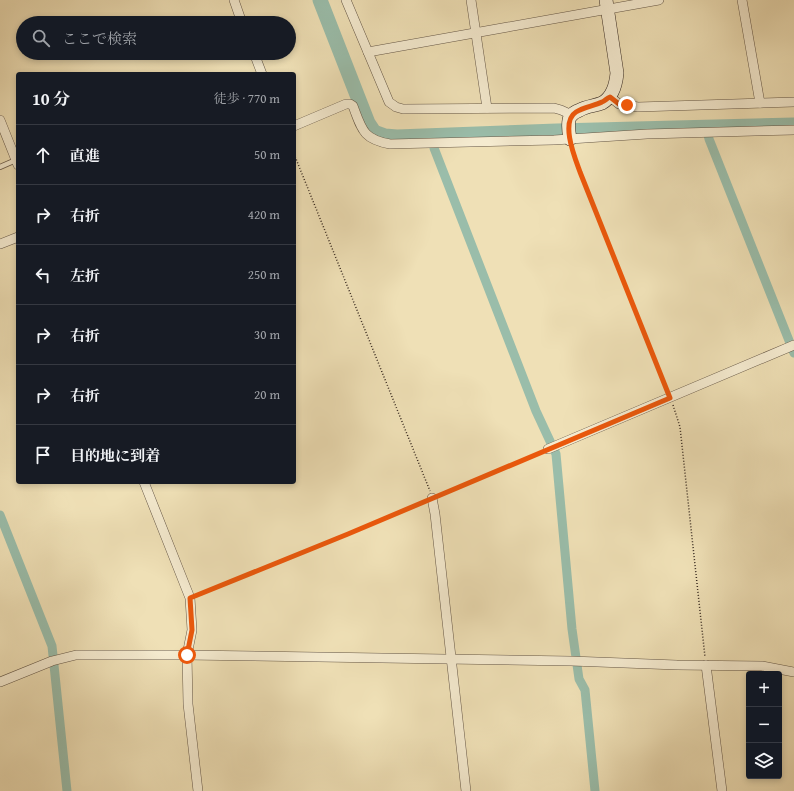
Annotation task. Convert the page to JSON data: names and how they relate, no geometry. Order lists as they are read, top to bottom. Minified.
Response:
{"page":{"search":"ここで検索","heading":["10 分","徒歩 · 770 m"],"list":[["直進","50 m"],["右折","420 m"],["左折","250 m"],["右折","30 m"],["右折","20 m"],"目的地に到着"],"map_buttons":["+","−"]}}
